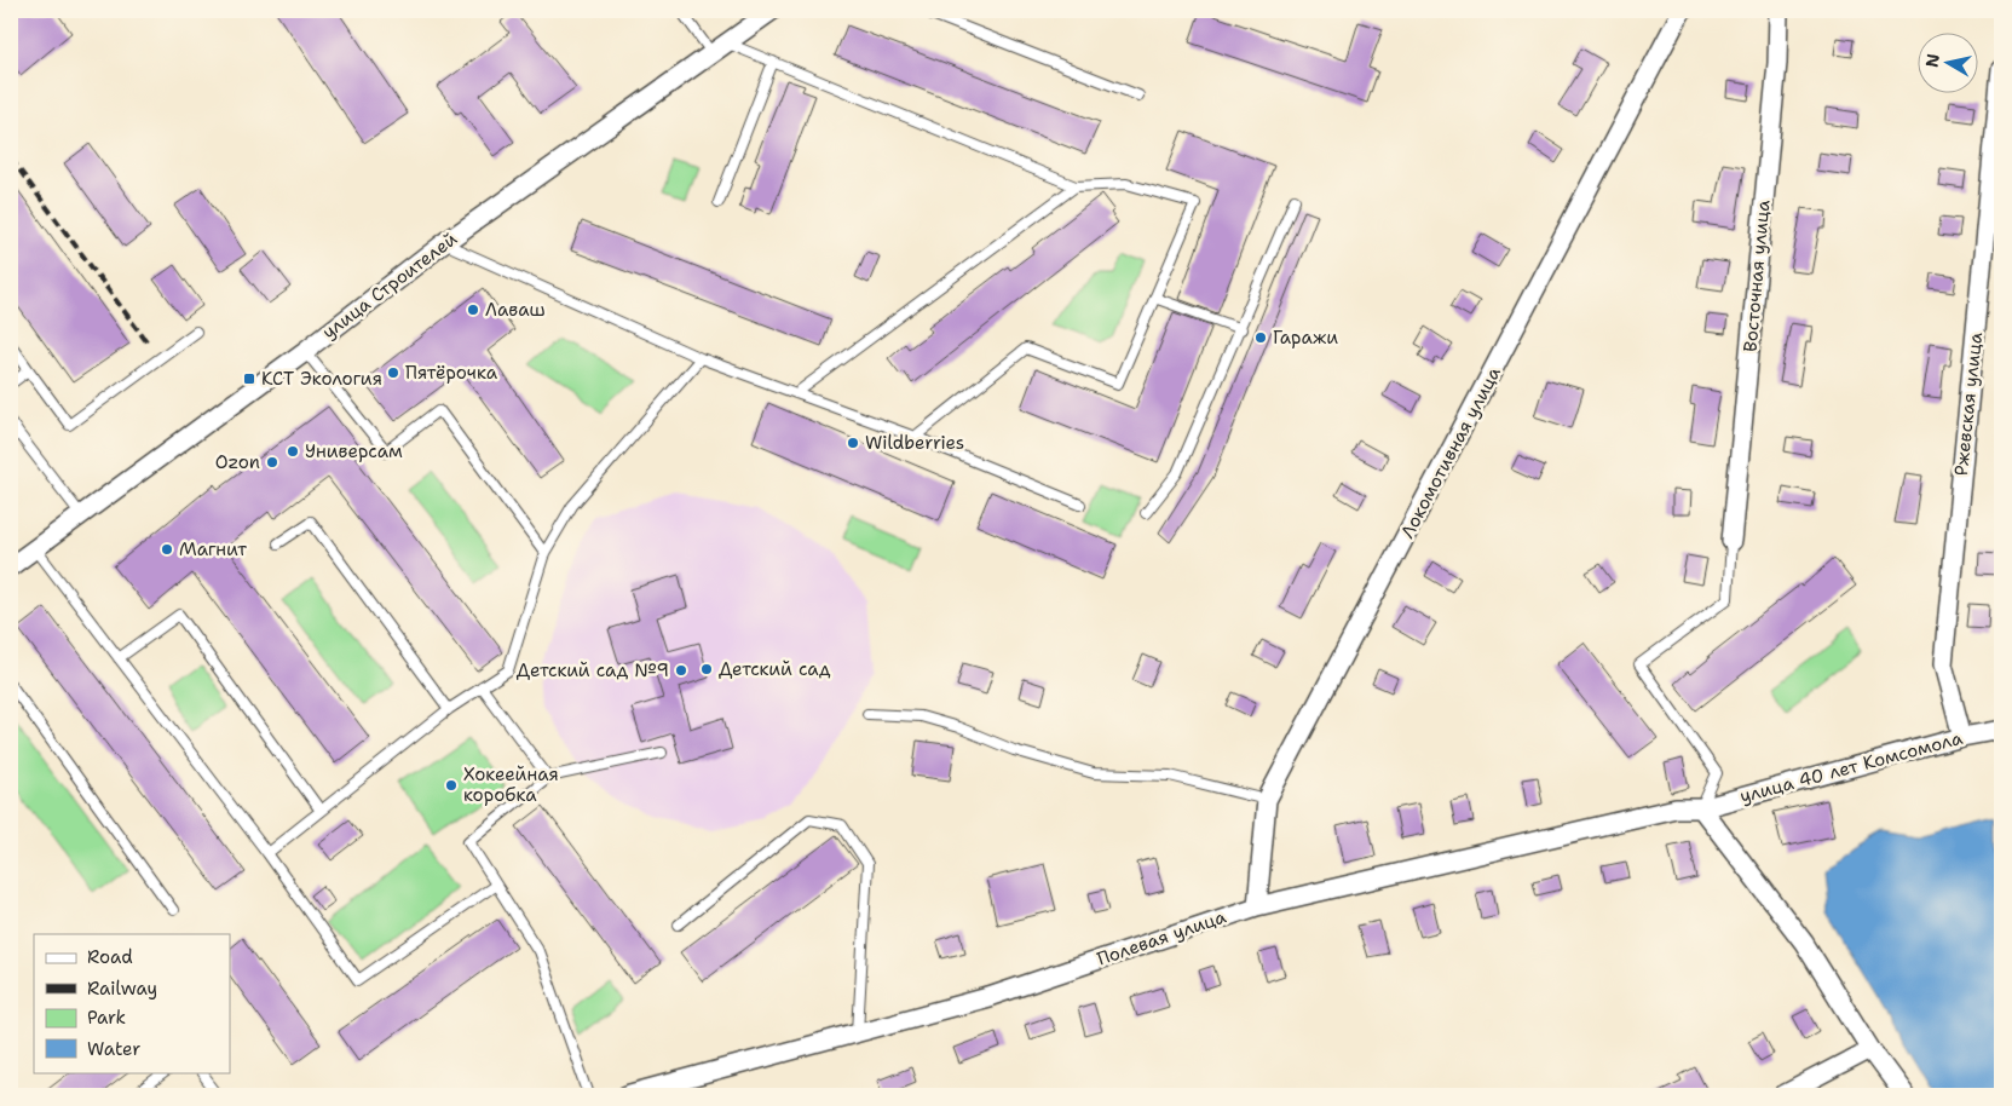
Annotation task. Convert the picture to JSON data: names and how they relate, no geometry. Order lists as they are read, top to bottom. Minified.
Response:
{"streets":{"street":["Восточная улица","улица Строителей","Ржевская улица","Локомотивная улица","улица 40 лет Комсомола","Полевая улица"]},"crossings":[["Ржевская улица","улица 40 лет Комсомола"],["Локомотивная улица","Полевая улица"],["улица 40 лет Комсомола","Полевая улица"]],"places":{"other":["Лаваш","Гаражи","Пятёрочка","Wildberries","Универсам","Ozon","Магнит","Детский сад","Детский сад №9","Хокеейная коробка"],"transit":["КСТ Экология"]},"legend":["Road","Railway","Park","Water"],"north":"left"}
